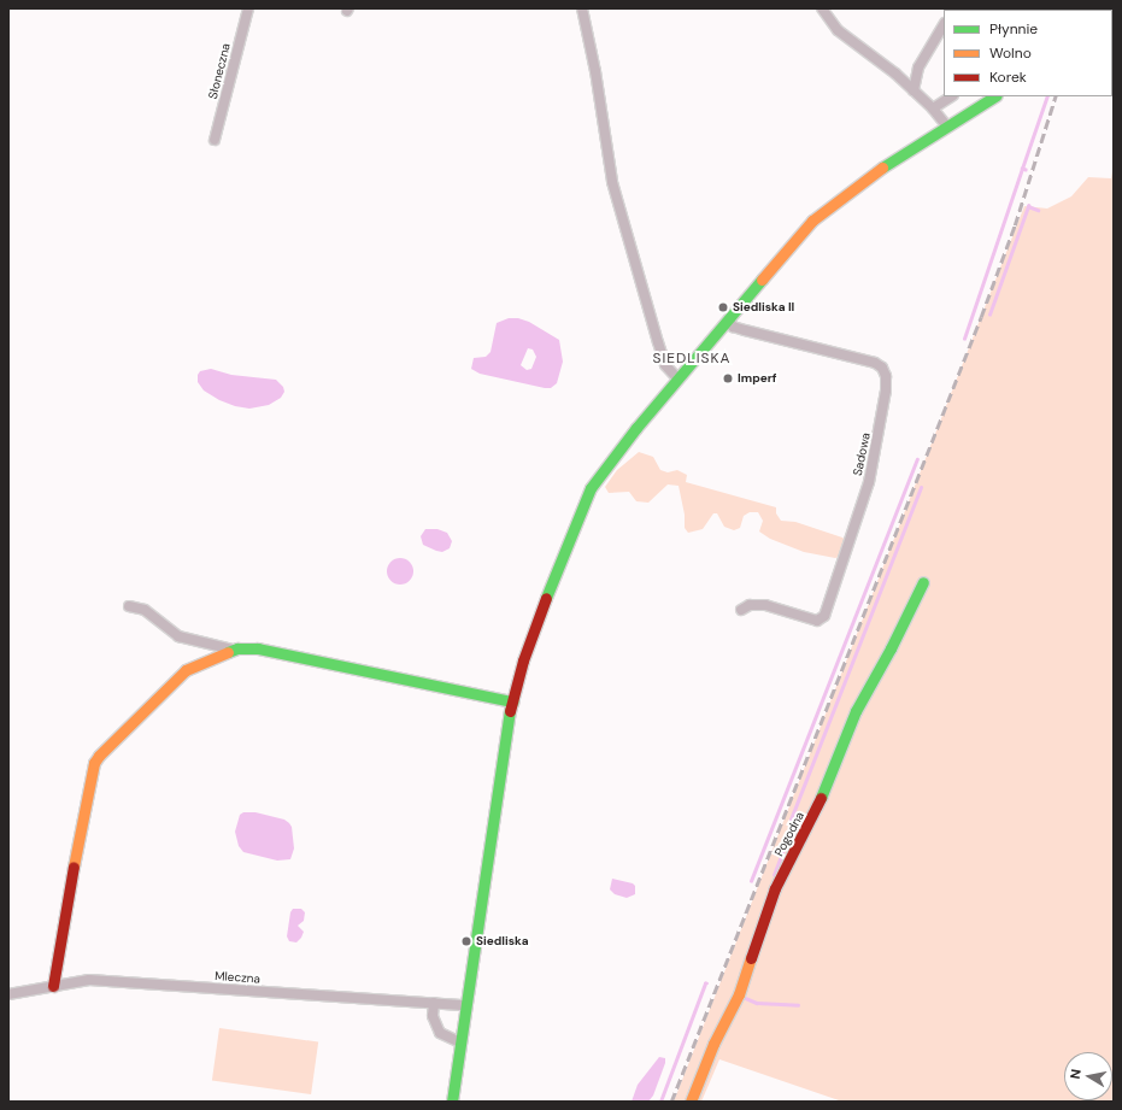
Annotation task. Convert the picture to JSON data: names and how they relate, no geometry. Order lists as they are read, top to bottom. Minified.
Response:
{"streets":{"street":["Słoneczna","Sadowa","Pogodna","Mleczna"]},"districts":["SIEDLISKA"],"places":["Siedliska II","Imperf","Siedliska"],"legend":["Płynnie","Wolno","Korek"],"north":"left"}
